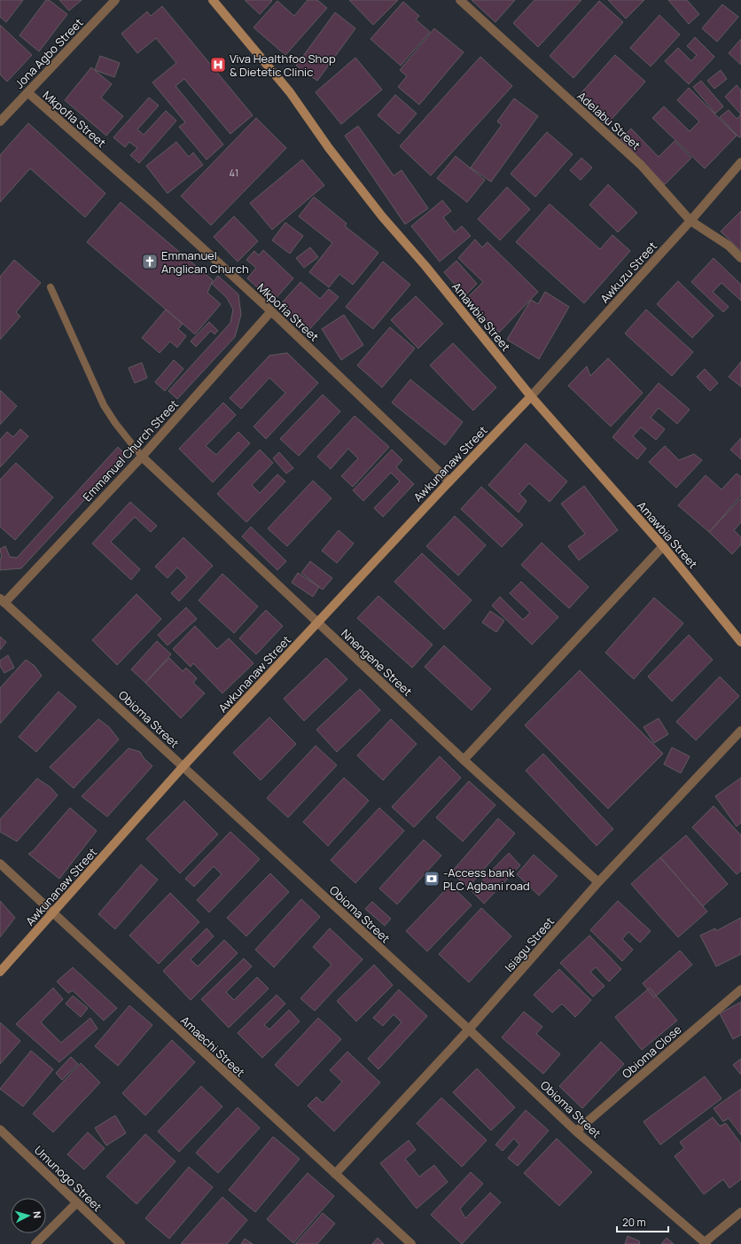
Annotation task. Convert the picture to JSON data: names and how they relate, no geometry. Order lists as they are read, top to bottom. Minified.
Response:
{"streets":{"street":["Jona Agbo Street","Mkpofia Street","Adelabu Street","Awkuzu Street","Amawbia Street","Emmanuel Church Street","Awkunanaw Street","Nnengene Street","Obioma Street","Isiagu Street","Amaechi Street","Obioma Close","Umunogo Street"]},"crossings":[["Jona Agbo Street","Mkpofia Street"],["Mkpofia Street","Emmanuel Church Street"],["Mkpofia Street","Awkunanaw Street"],["Adelabu Street","Awkuzu Street"],["Awkuzu Street","Amawbia Street"],["Awkuzu Street","Awkunanaw Street"],["Amawbia Street","Awkunanaw Street"],["Emmanuel Church Street","Nnengene Street"],["Emmanuel Church Street","Obioma Street"],["Awkunanaw Street","Nnengene Street"],["Awkunanaw Street","Obioma Street"],["Awkunanaw Street","Amaechi Street"],["Nnengene Street","Isiagu Street"],["Obioma Street","Isiagu Street"],["Obioma Street","Obioma Close"],["Isiagu Street","Amaechi Street"]],"places":{"hospital":["Viva Healthfoo Shop & Dietetic Clinic"],"church":["Emmanuel Anglican Church"],"bank":["-Access bank PLC Agbani road"]},"house_numbers":["41"],"scale_bar":"20 m","north":"right"}
